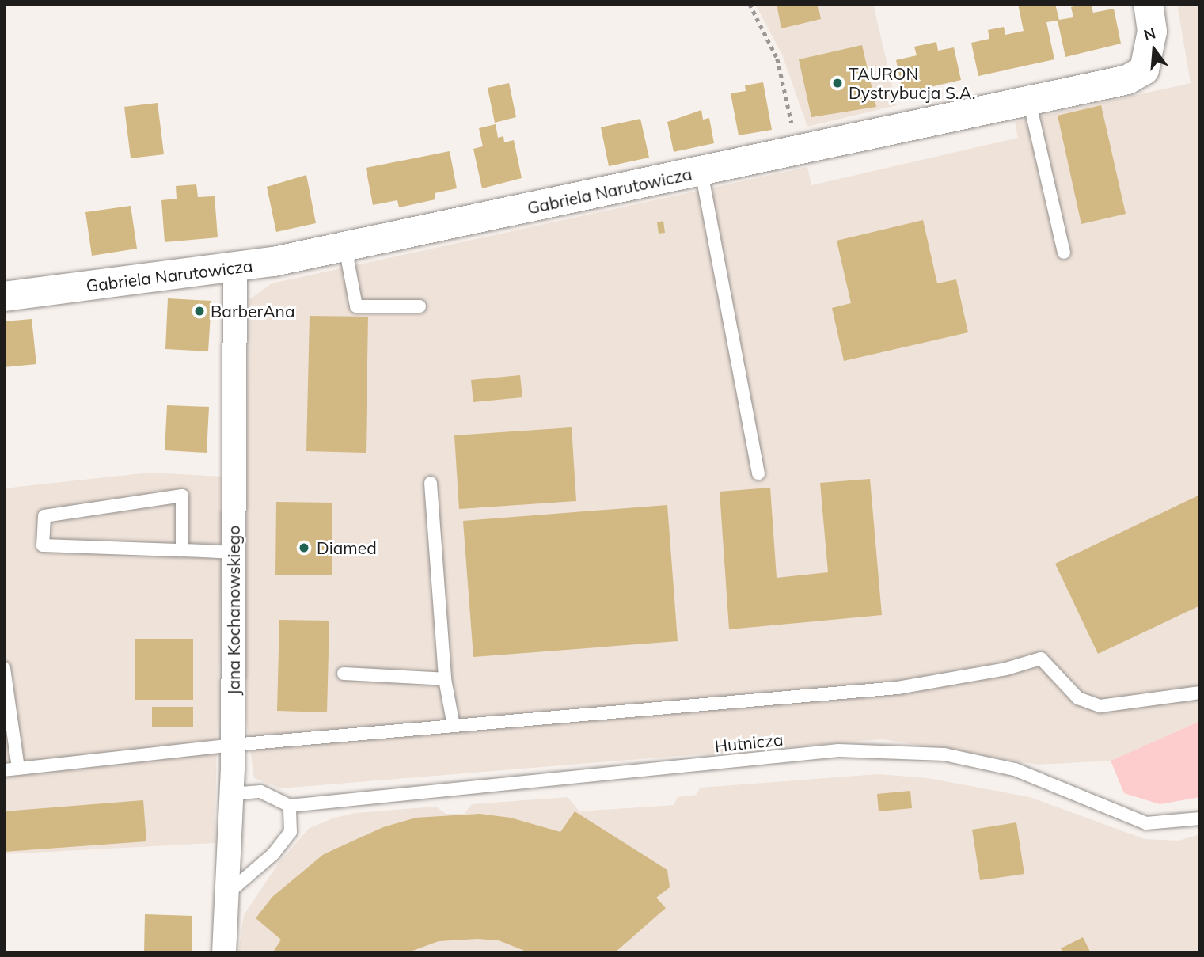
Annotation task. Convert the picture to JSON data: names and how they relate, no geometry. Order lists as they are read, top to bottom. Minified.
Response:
{"streets":{"street":["Gabriela Narutowicza","Jana Kochanowskiego"],"lane":["Hutnicza"]},"crossings":[["Gabriela Narutowicza","Jana Kochanowskiego"]],"places":["TAURON Dystrybucja S.A.","BarberAna","Diamed"],"north":"top"}
